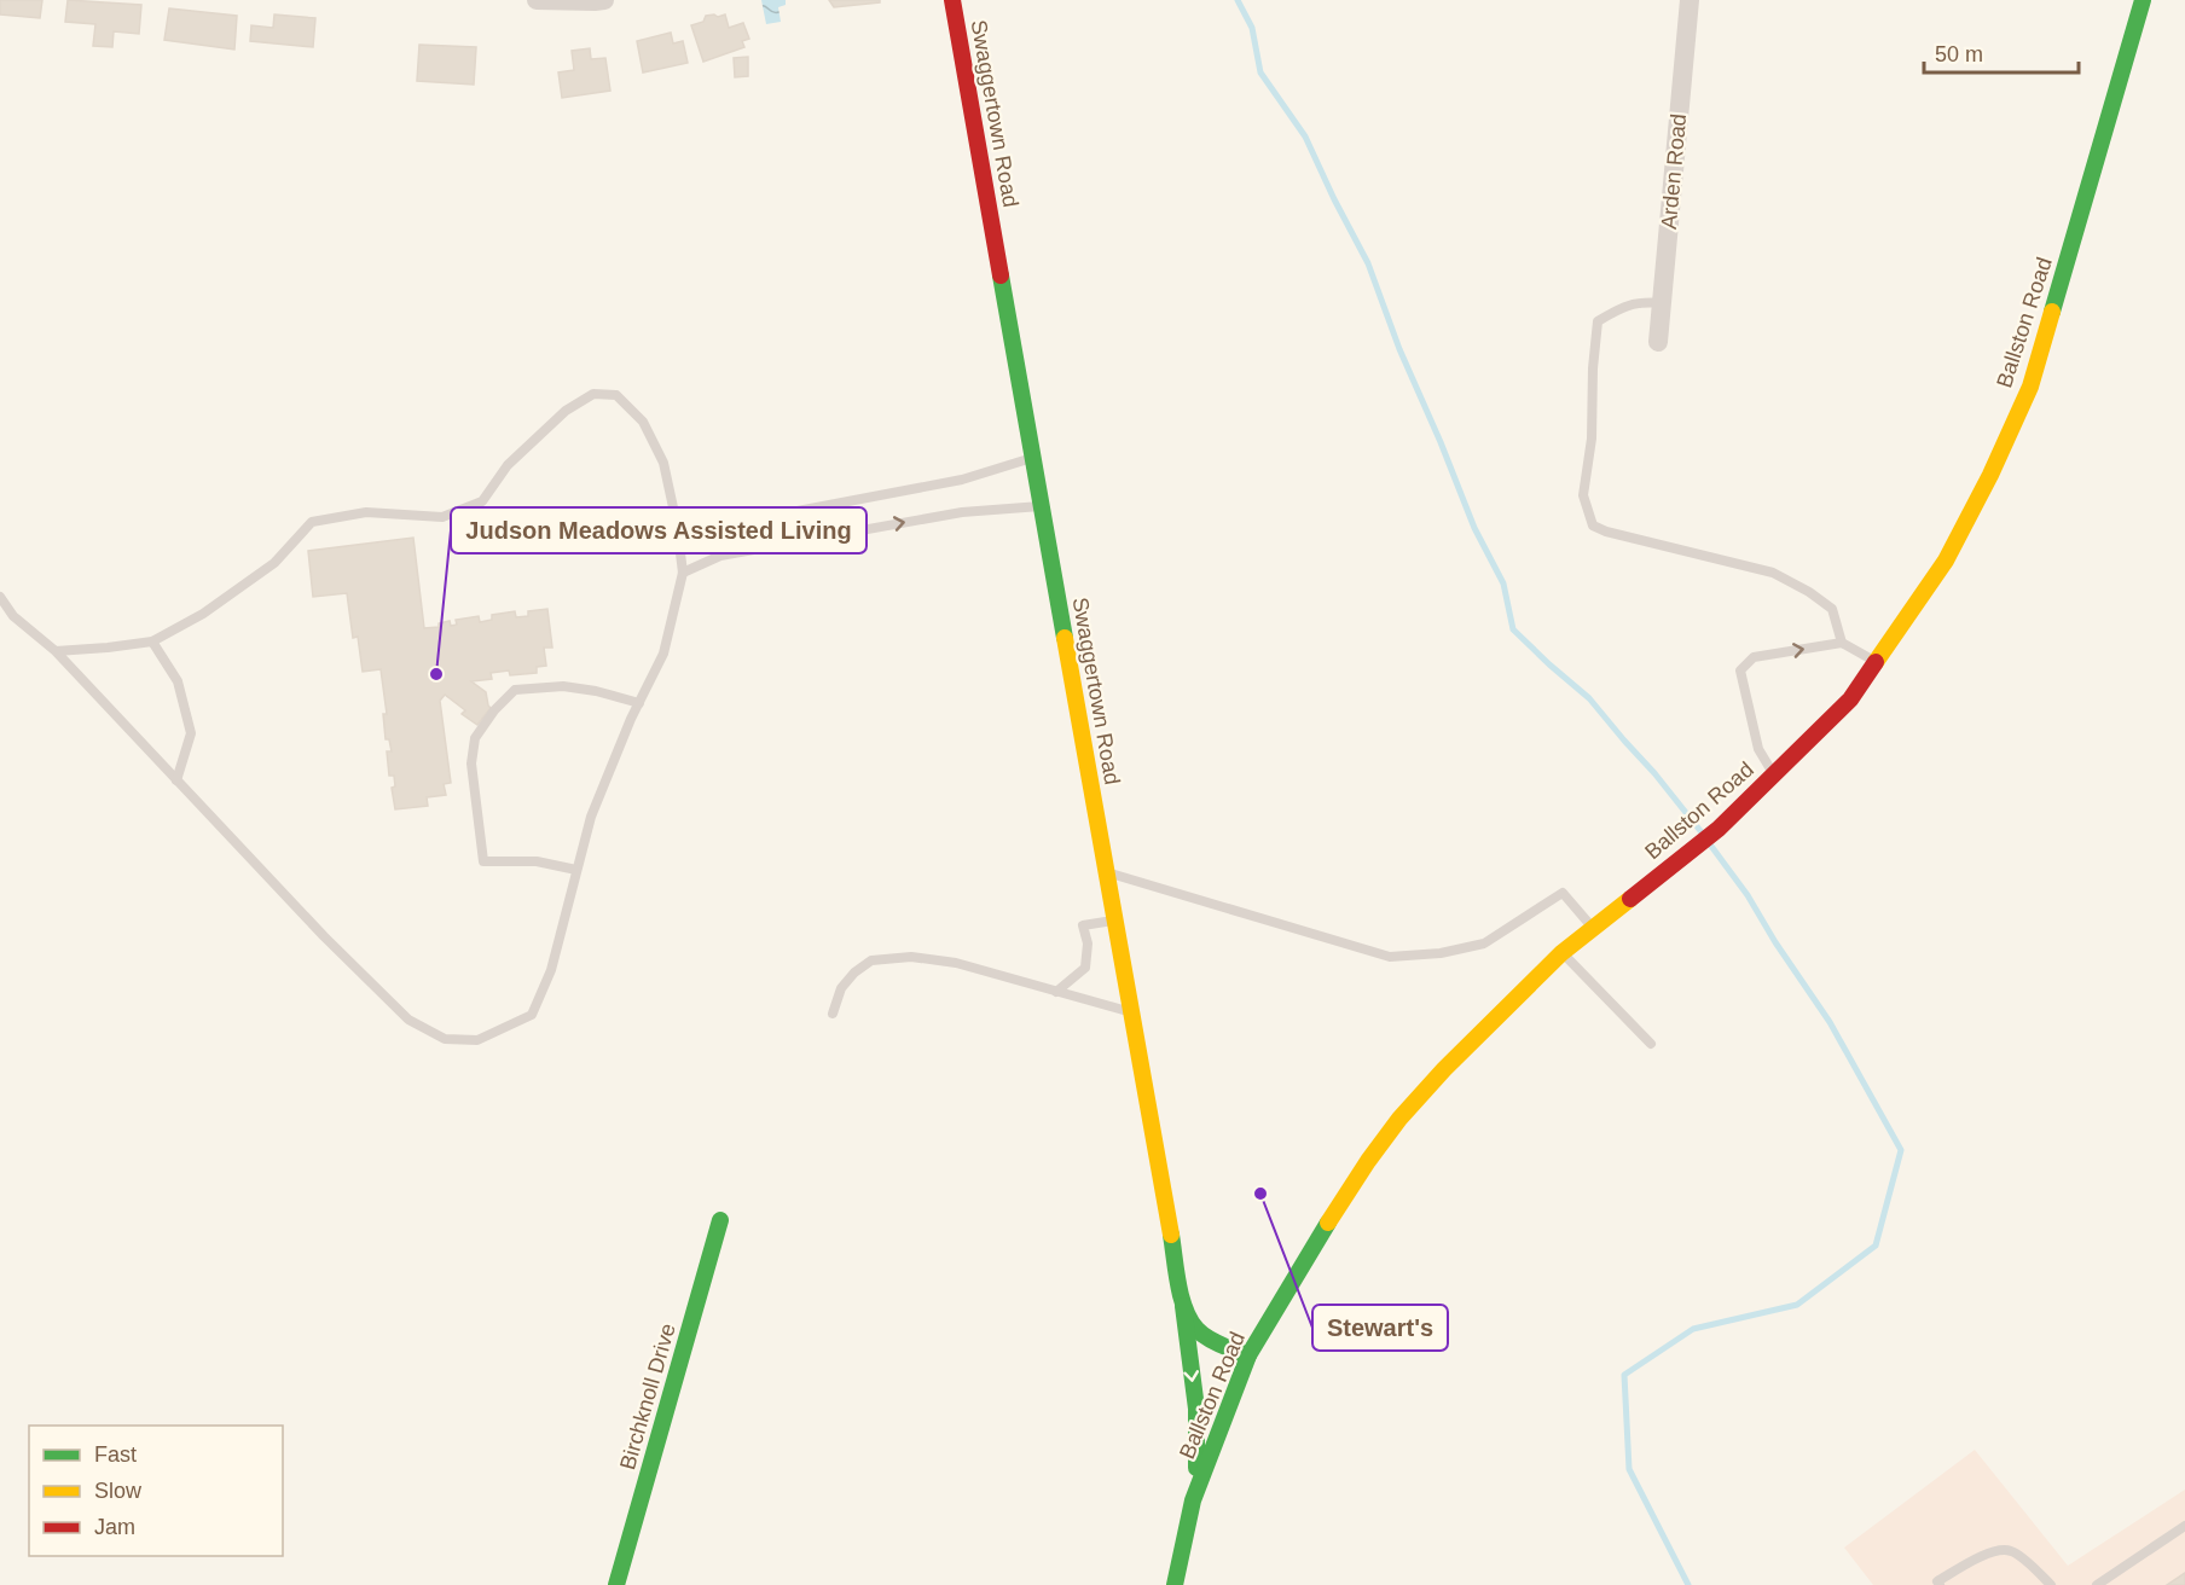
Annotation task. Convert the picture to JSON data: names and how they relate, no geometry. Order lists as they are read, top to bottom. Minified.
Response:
{"streets":{"main road":["Swaggertown Road","Ballston Road","Birchknoll Drive"],"street":["Arden Road"]},"crossings":[["Swaggertown Road","Ballston Road"]],"places":["Judson Meadows Assisted Living","Stewart's"],"legend":["Fast","Slow","Jam"],"scale_bar":"50 m"}
